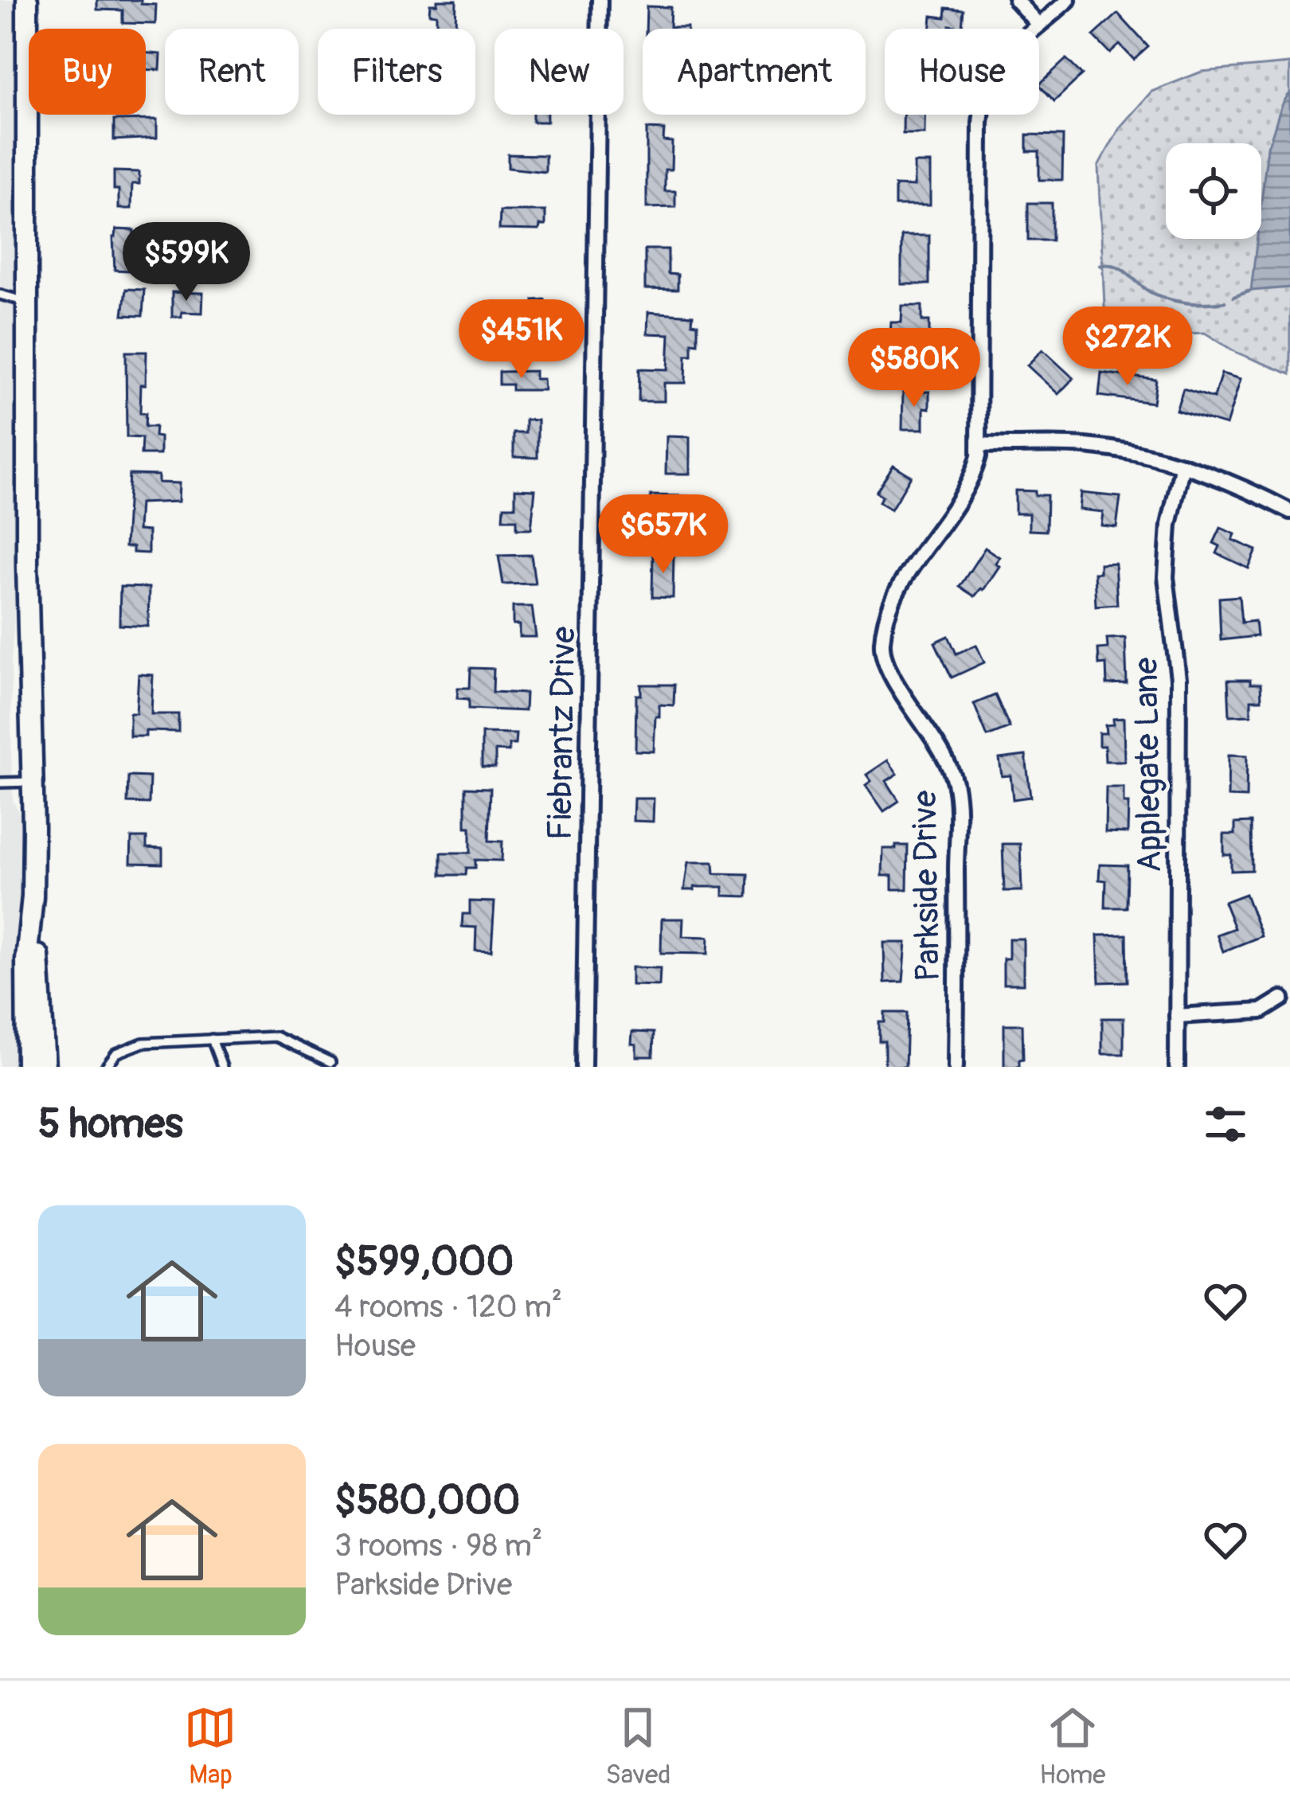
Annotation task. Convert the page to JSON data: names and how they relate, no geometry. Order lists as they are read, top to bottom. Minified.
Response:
{"streets":{"street":["Fiebrantz Drive","Applegate Lane","Parkside Drive"]},"page":{"chip":["Buy","Rent","Filters","New","Apartment","House"],"price":["$599K","$451K","$272K","$580K","$657K"],"heading":"5 homes","list":[{"name":"$599,000","note":"4 rooms · 120 m² · House"},{"name":"$580,000","note":"3 rooms · 98 m² · Parkside Drive"}],"tabs":["Map","Saved","Home"]}}
